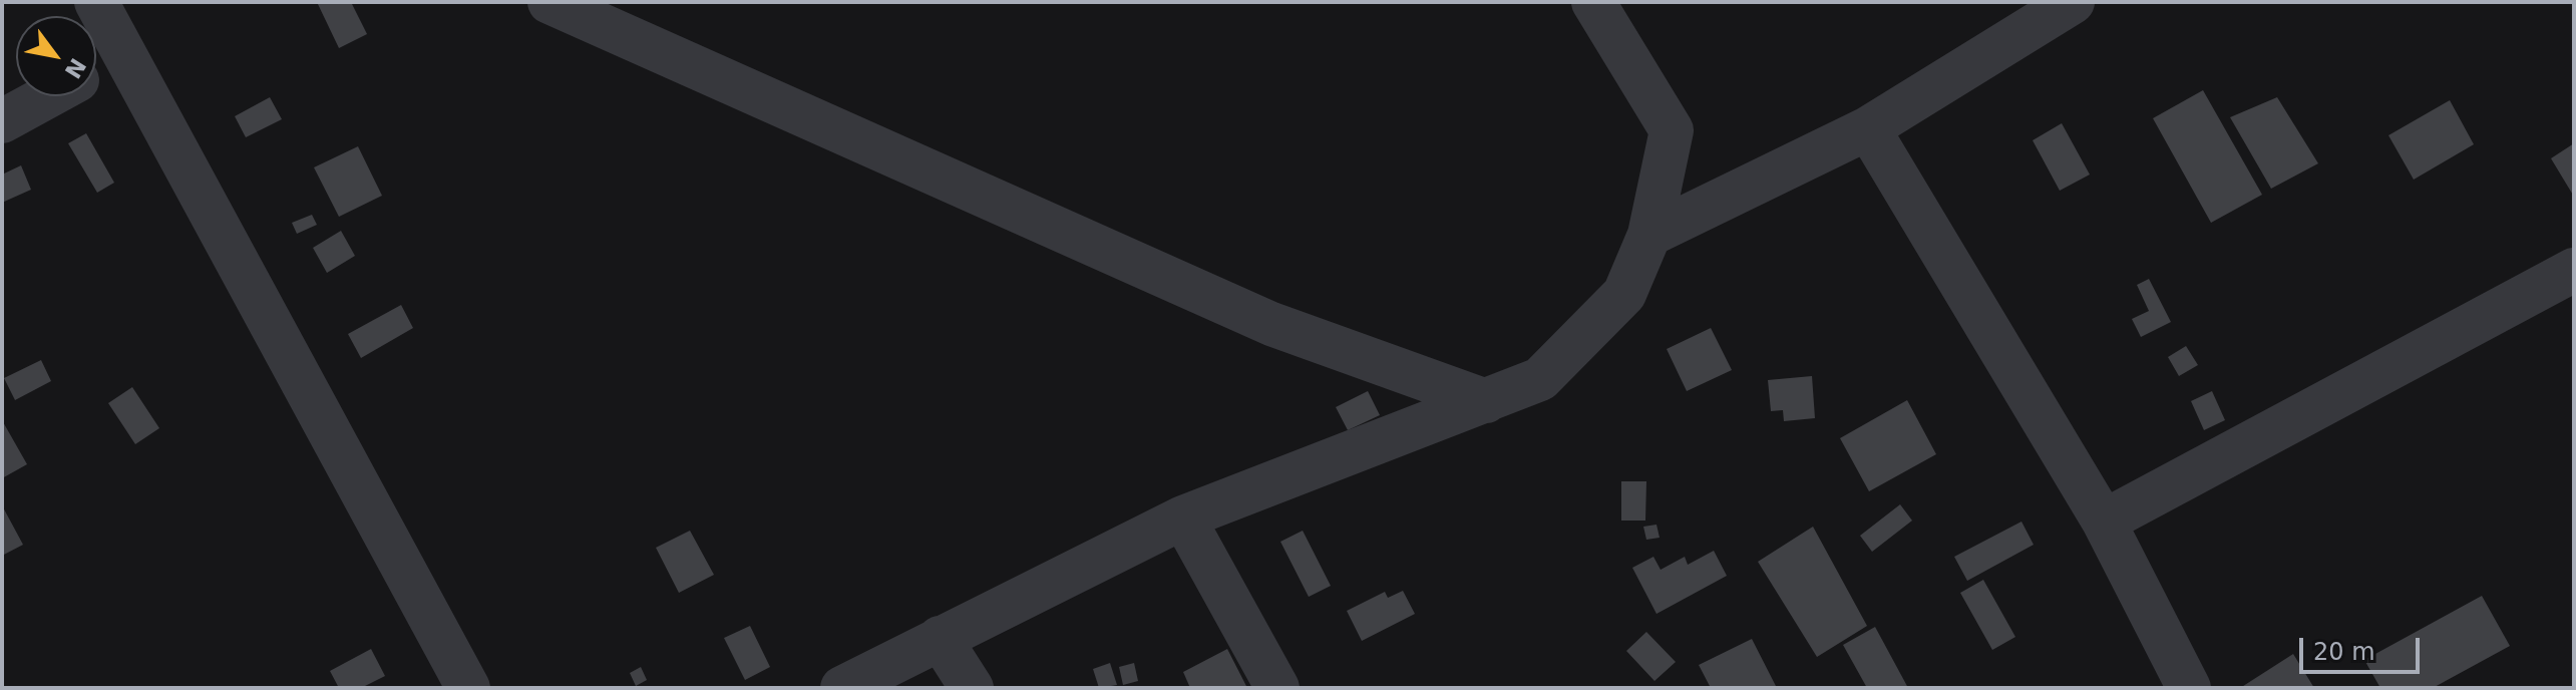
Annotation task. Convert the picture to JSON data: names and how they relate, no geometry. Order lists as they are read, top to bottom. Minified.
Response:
{"scale_bar":"20 m","north":"bottom right"}
